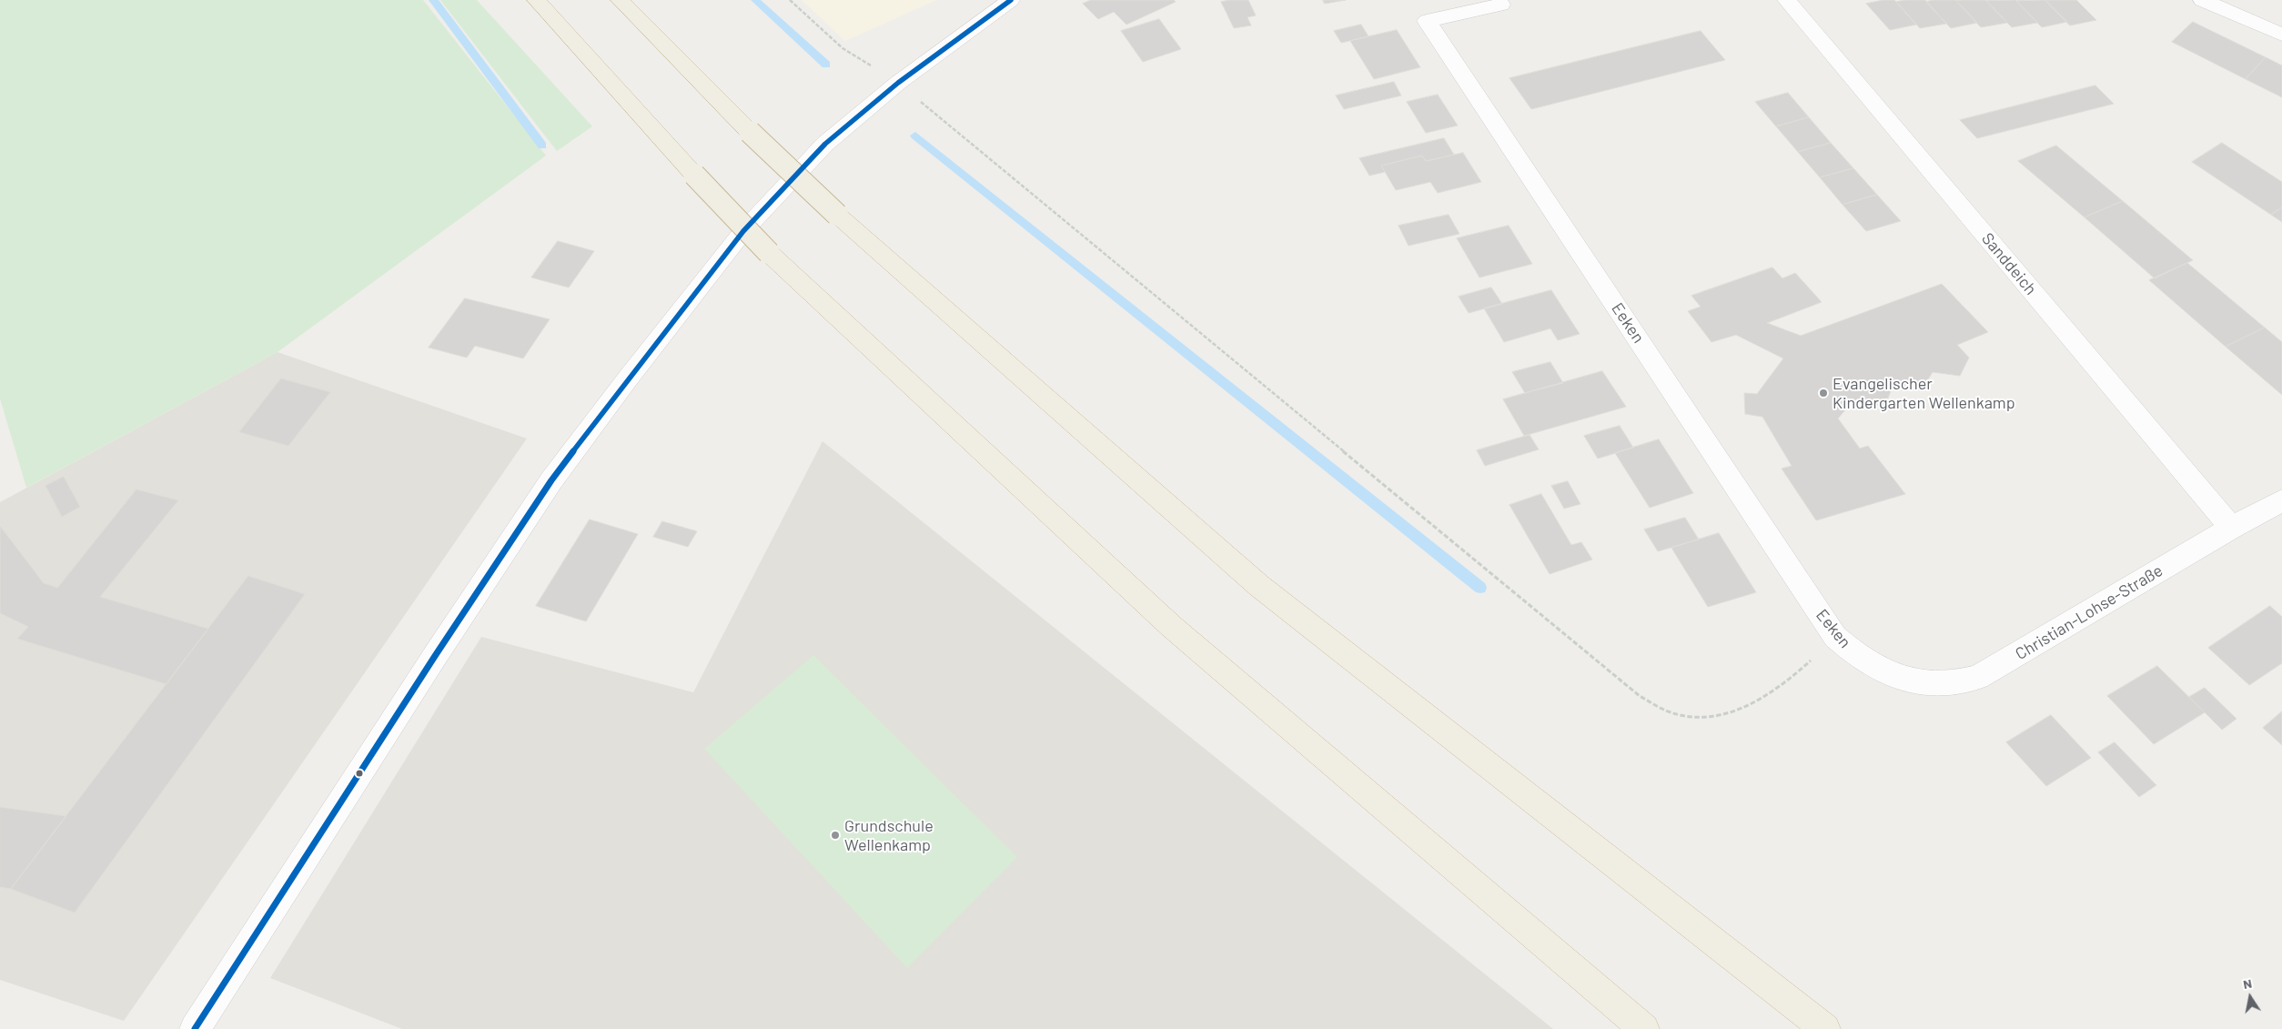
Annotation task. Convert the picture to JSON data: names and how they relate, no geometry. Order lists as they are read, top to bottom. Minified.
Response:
{"streets":{"street":["Sanddeich","Eeken","Christian-Lohse-Straße"]},"crossings":[["Sanddeich","Christian-Lohse-Straße"],["Eeken","Christian-Lohse-Straße"]],"places":["Evangelischer Kindergarten Wellenkamp","Grundschule Wellenkamp"],"north":"top"}
